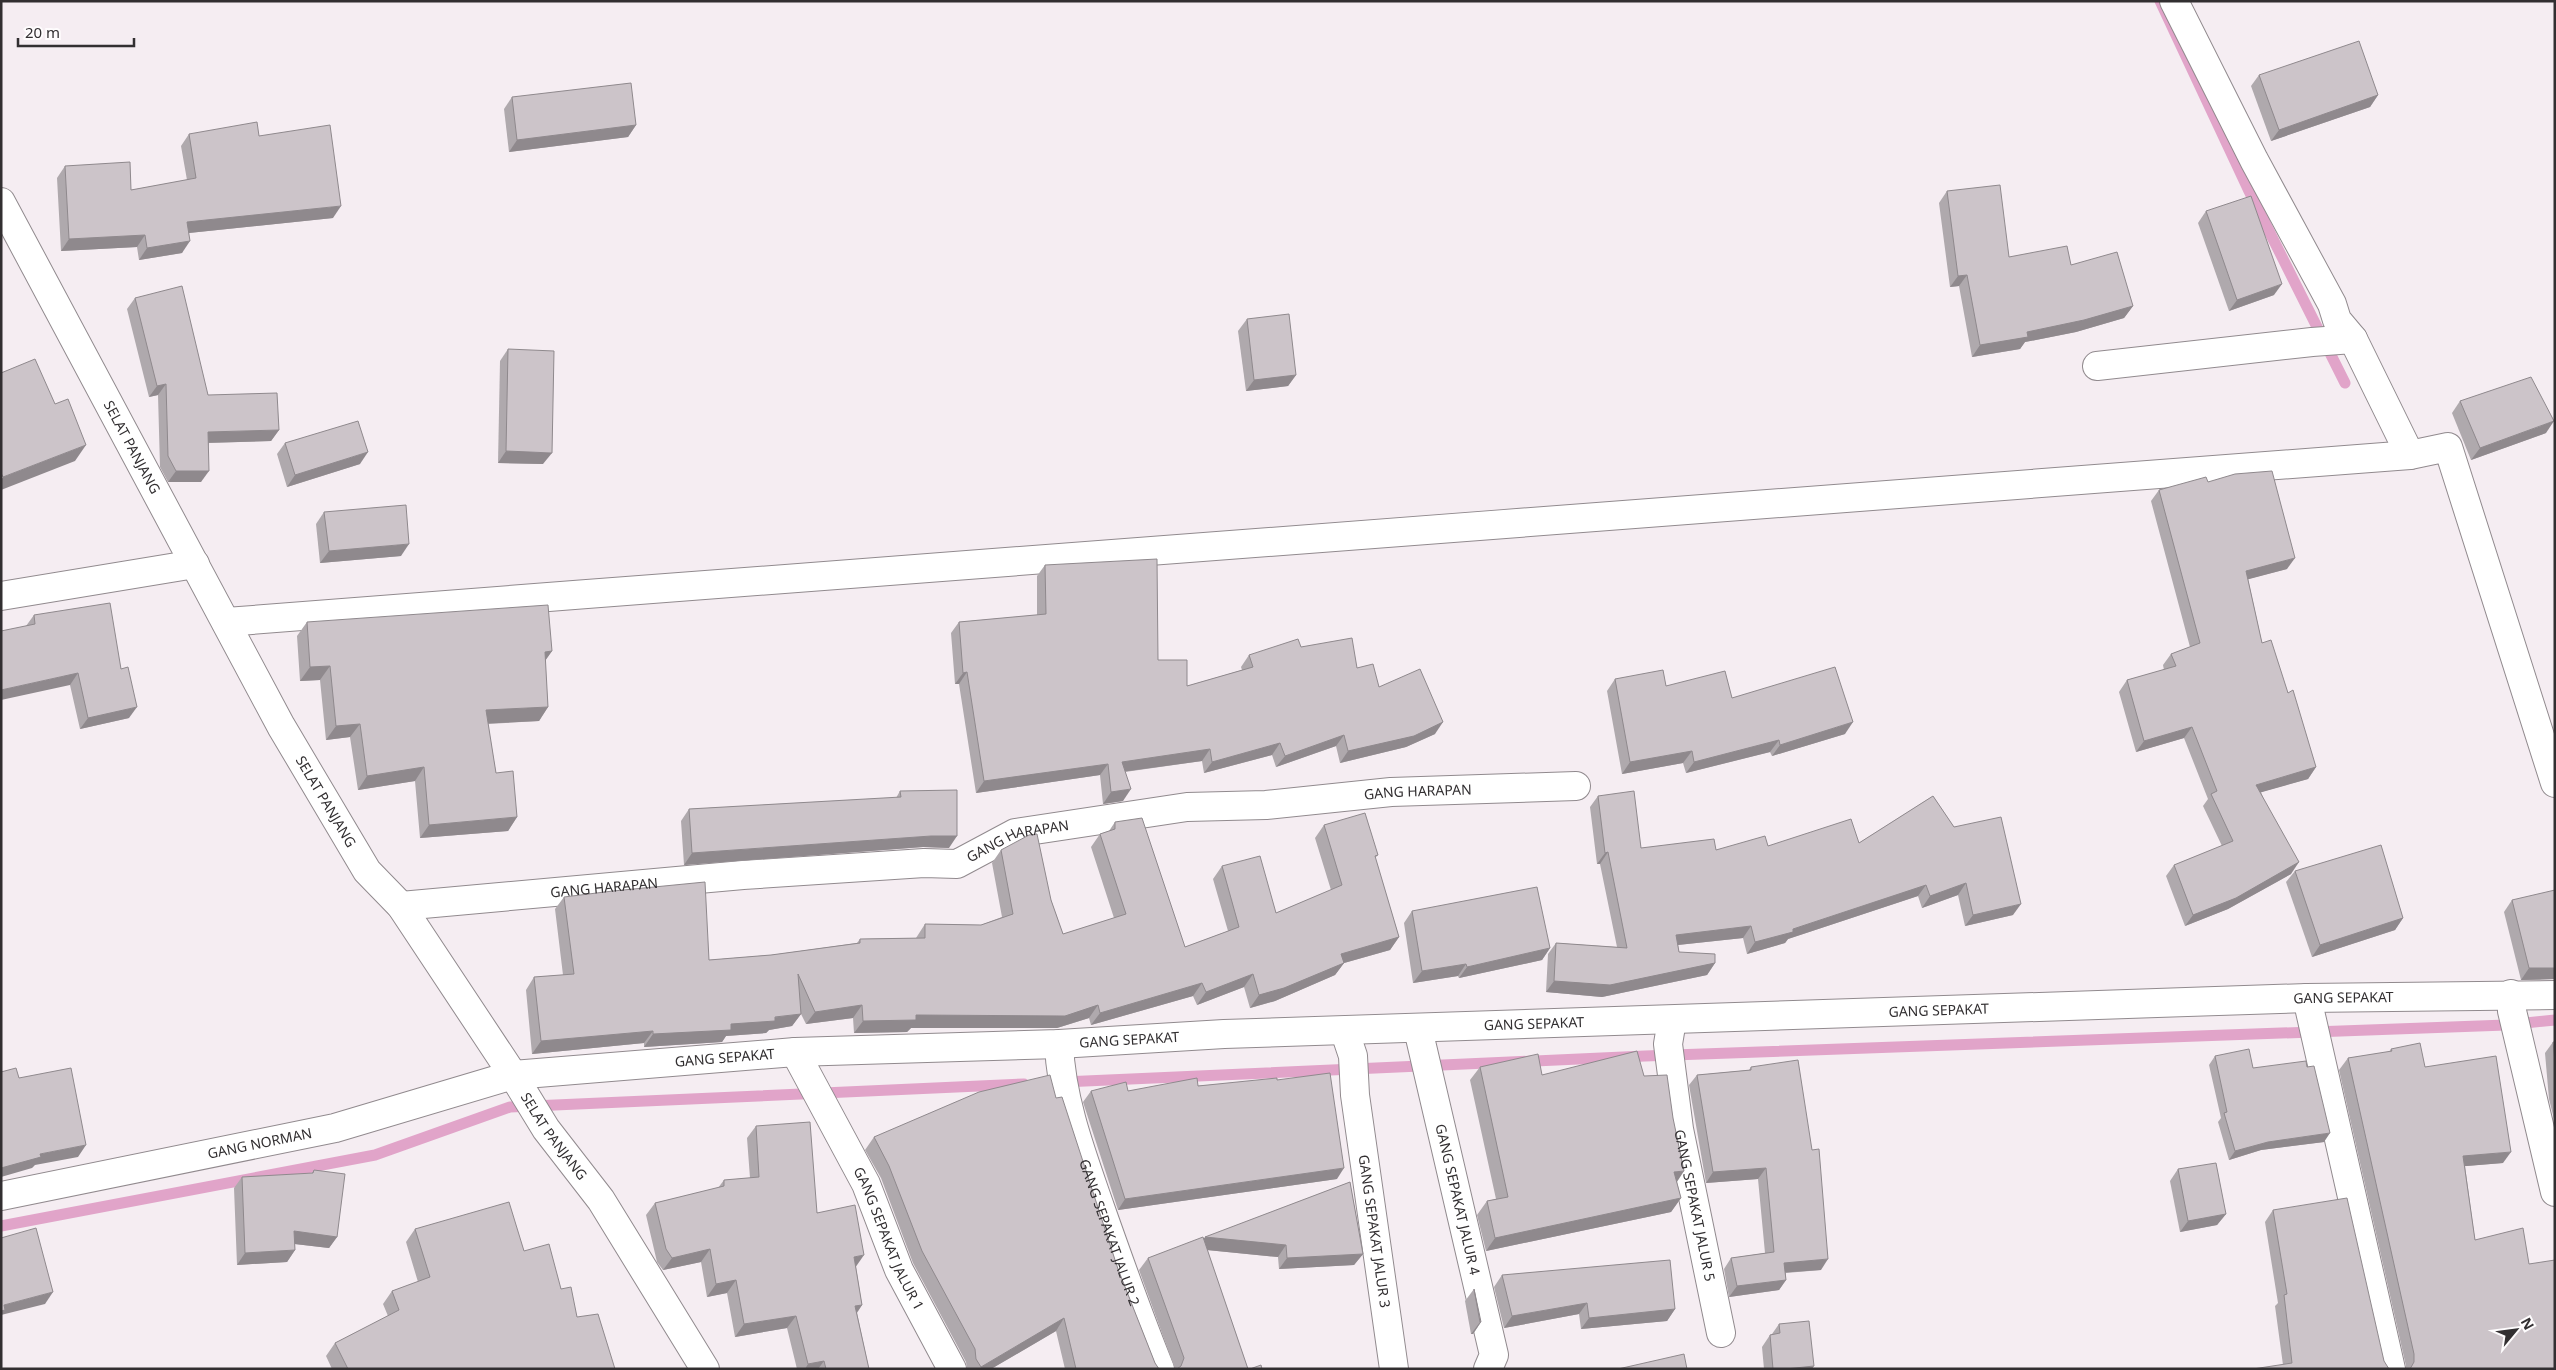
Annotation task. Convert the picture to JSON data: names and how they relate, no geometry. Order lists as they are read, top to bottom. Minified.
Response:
{"streets":{"street":["SELAT PANJANG","GANG HARAPAN","GANG SEPAKAT","GANG NORMAN","GANG SEPAKAT JALUR 4","GANG SEPAKAT JALUR 5","GANG SEPAKAT JALUR 3","GANG SEPAKAT JALUR 2","GANG SEPAKAT JALUR 1"]},"crossings":[["SELAT PANJANG","GANG HARAPAN"],["SELAT PANJANG","GANG SEPAKAT"],["SELAT PANJANG","GANG NORMAN"],["GANG SEPAKAT","GANG NORMAN"],["GANG SEPAKAT","GANG SEPAKAT JALUR 4"],["GANG SEPAKAT","GANG SEPAKAT JALUR 5"],["GANG SEPAKAT","GANG SEPAKAT JALUR 3"],["GANG SEPAKAT","GANG SEPAKAT JALUR 2"],["GANG SEPAKAT","GANG SEPAKAT JALUR 1"]],"scale_bar":"20 m","north":"top right"}
